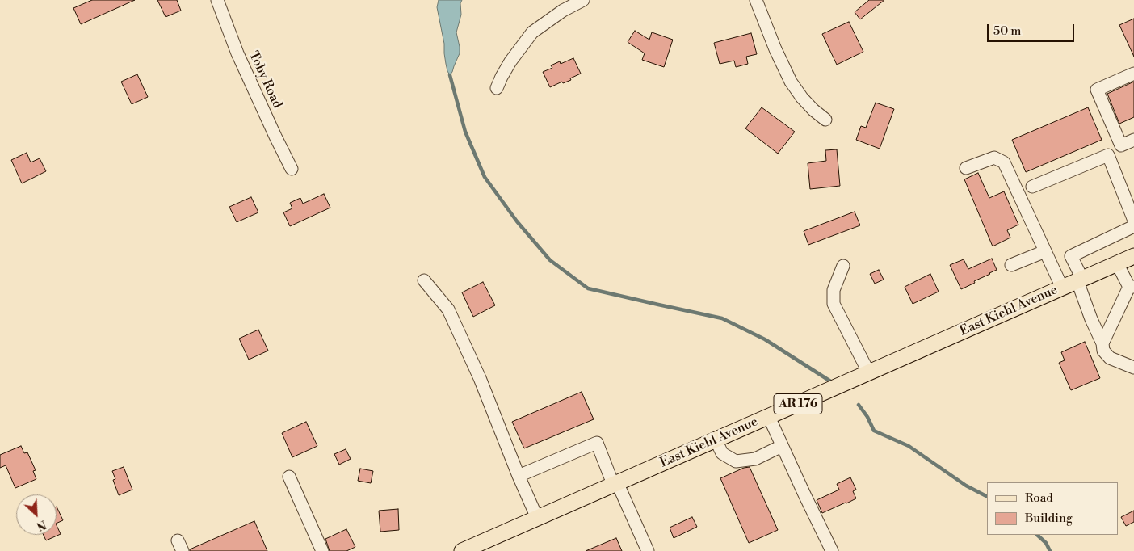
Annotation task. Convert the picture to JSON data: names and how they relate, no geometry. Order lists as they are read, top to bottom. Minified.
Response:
{"streets":{"main road":["East Kiehl Avenue","AR 176"],"street":["Toby Road"]},"legend":["Road","Building"],"scale_bar":"50 m","north":"bottom right"}
